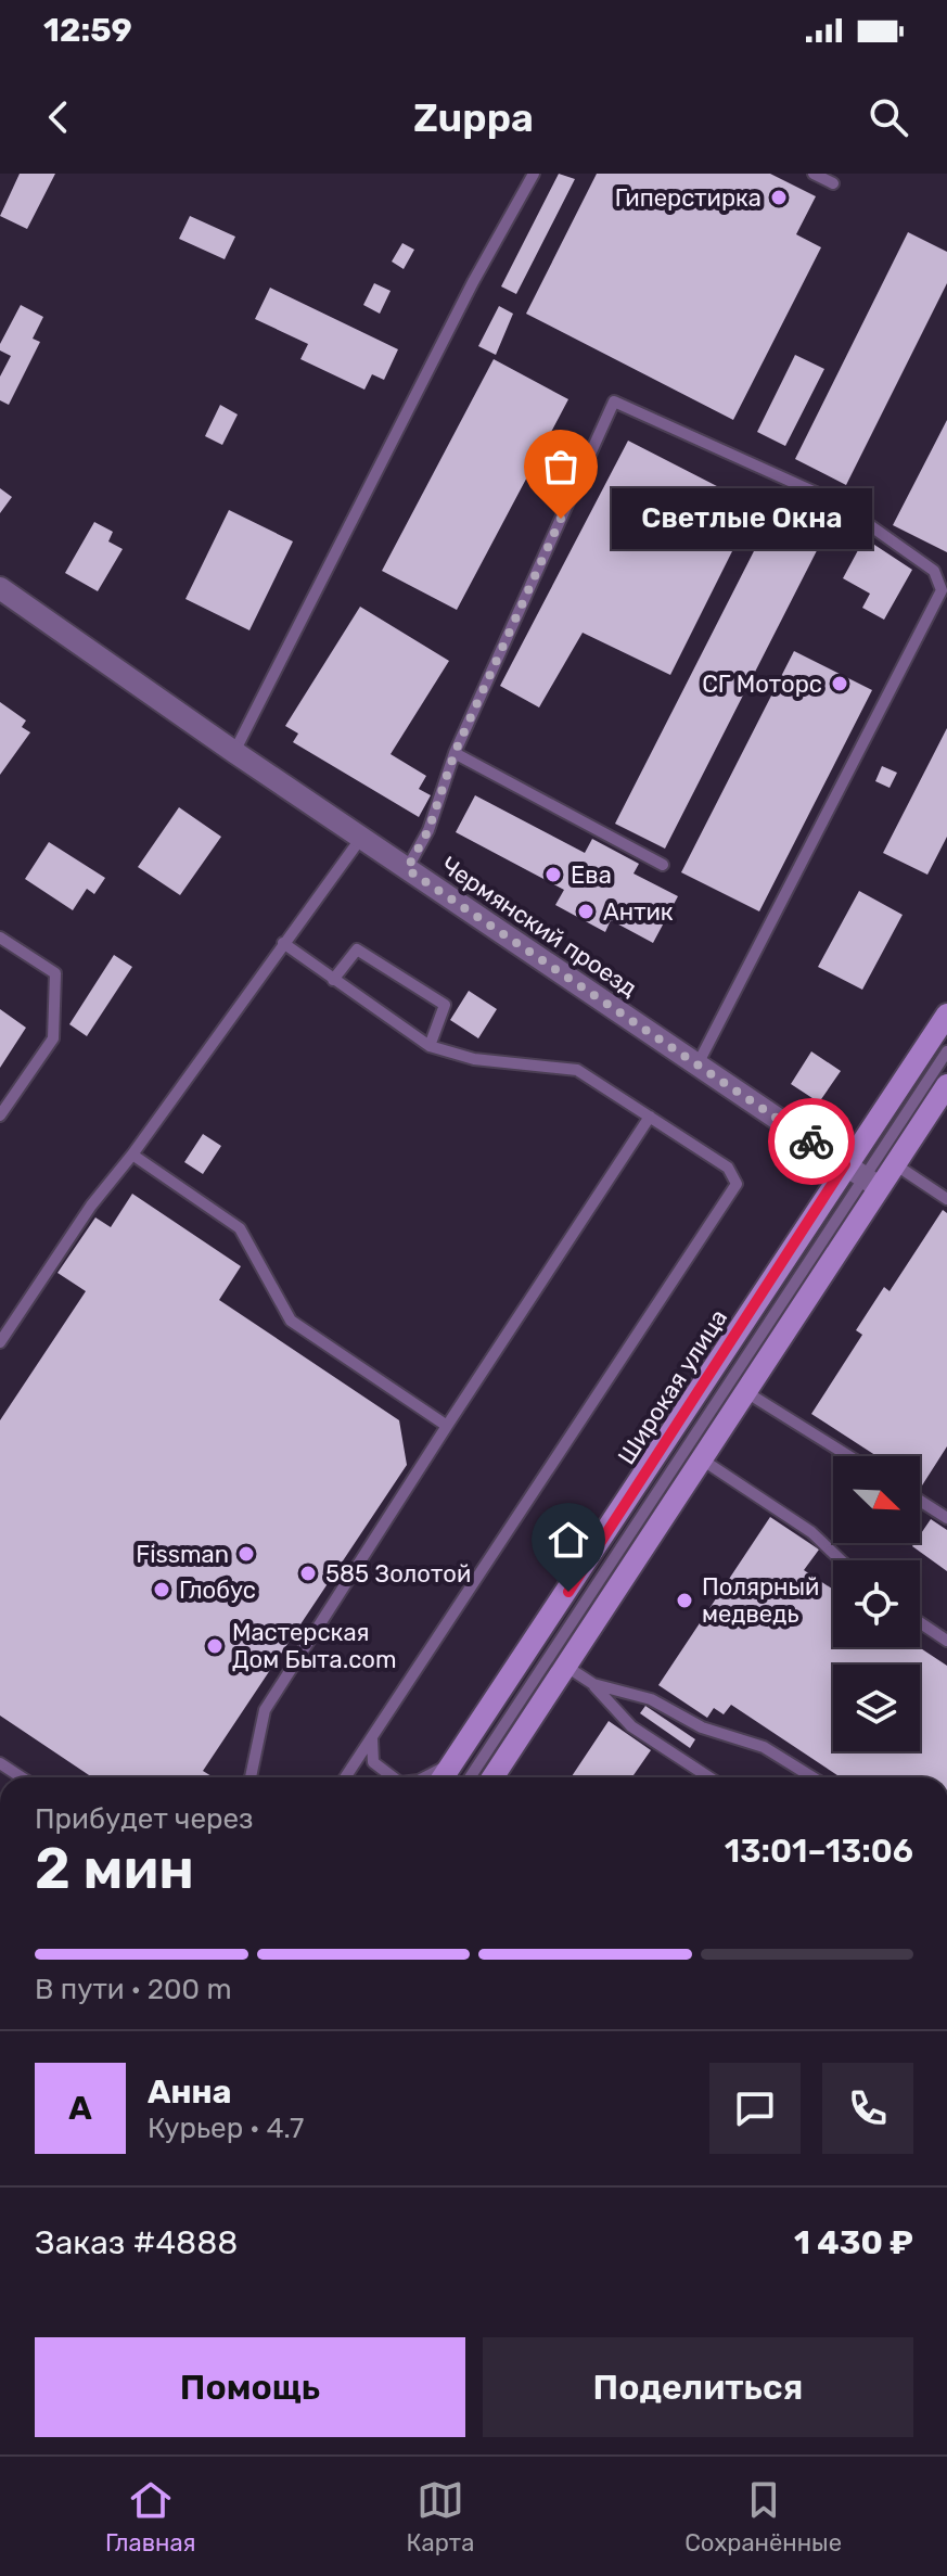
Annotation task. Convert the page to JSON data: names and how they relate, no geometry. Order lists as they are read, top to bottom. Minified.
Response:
{"streets":{"main road":["Широкая улица"],"street":["Чермянский проезд"]},"crossings":[["Чермянский проезд","Широкая улица"]],"places":["Гиперстирка","Светлые Окна","СГ Моторс","Ева","Антик","Fissman","585 Золотой","Глобус","Полярный медведь","Мастерская Дом Быта.com"],"north":"bottom right","page":{"status":"12:59","header":"Zuppa","bubble":"Светлые Окна","heading":["2 мин","Прибудет через","13:01–13:06"],"panel":["Анна","Курьер · 4.7","Заказ #4888","1 430 ₽"],"bar":"В пути · 200 m","round":"А","buttons":["Помощь","Поделиться"],"tabs":["Главная","Карта","Сохранённые"]}}
